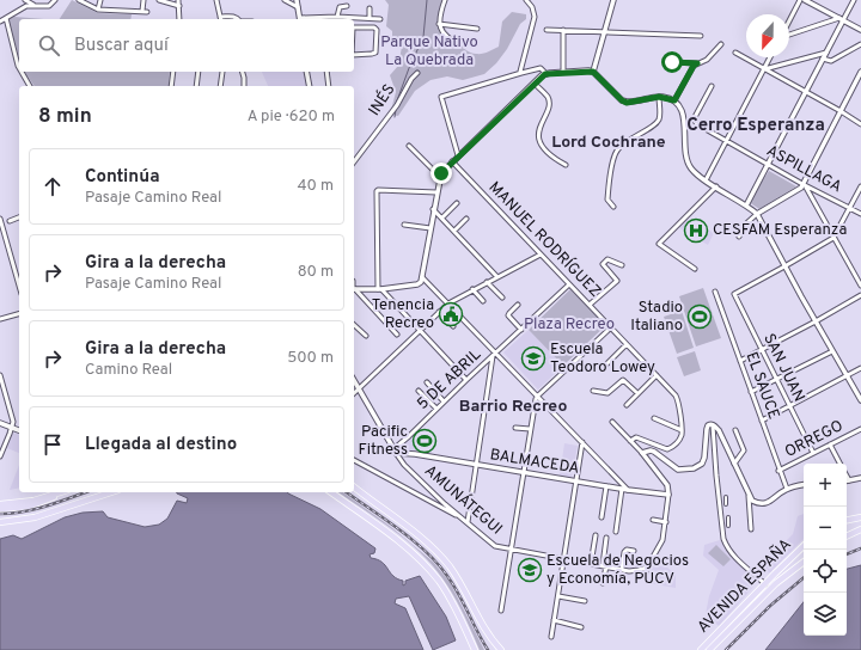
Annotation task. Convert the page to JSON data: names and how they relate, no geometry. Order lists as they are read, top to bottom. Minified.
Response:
{"streets":{"main road":["AVENIDA ESPAÑA"],"street":["INÉS","ASPILLAGA","MANUEL RODRÍGUEZ","SAN JUAN","5 DE ABRIL","EL SAUCE","ORREGO","BALMACEDA","AMUNÁTEGUI"]},"crossings":[["MANUEL RODRÍGUEZ","5 DE ABRIL"],["SAN JUAN","ORREGO"],["5 DE ABRIL","BALMACEDA"],["5 DE ABRIL","AMUNÁTEGUI"],["EL SAUCE","ORREGO"],["BALMACEDA","AMUNÁTEGUI"]],"districts":["Cerro Esperanza","Lord Cochrane","Barrio Recreo"],"parks":["Parque Nativo La Quebrada","Plaza Recreo"],"places":{"hospital":["CESFAM Esperanza"],"public building":["Tenencia Recreo"],"sports":["Stadio Italiano","Pacific Fitness"],"school or university":["Escuela Teodoro Lowey","Escuela de Negocios y Economía, PUCV"]},"north":"bottom","page":{"search":"Buscar aquí","heading":["8 min","A pie · 620 m"],"list":[["Continúa","Pasaje Camino Real","40 m"],["Gira a la derecha","Pasaje Camino Real","80 m"],["Gira a la derecha","Camino Real","500 m"],"Llegada al destino"],"map_buttons":["+","−"]}}
